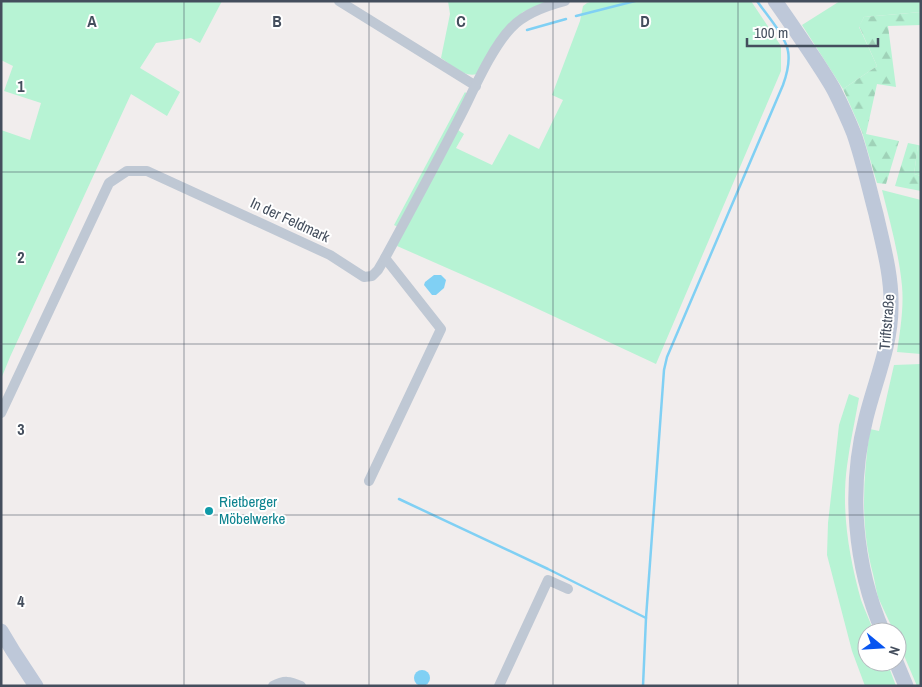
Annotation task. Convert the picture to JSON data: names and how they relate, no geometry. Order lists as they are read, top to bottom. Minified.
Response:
{"streets":{"street":["In der Feldmark","Triftstraße"]},"places":["Rietberger Möbelwerke"],"scale_bar":"100 m","north":"right","grid":{"columns":["A","B","C","D"],"rows":["1","2","3","4"]}}
